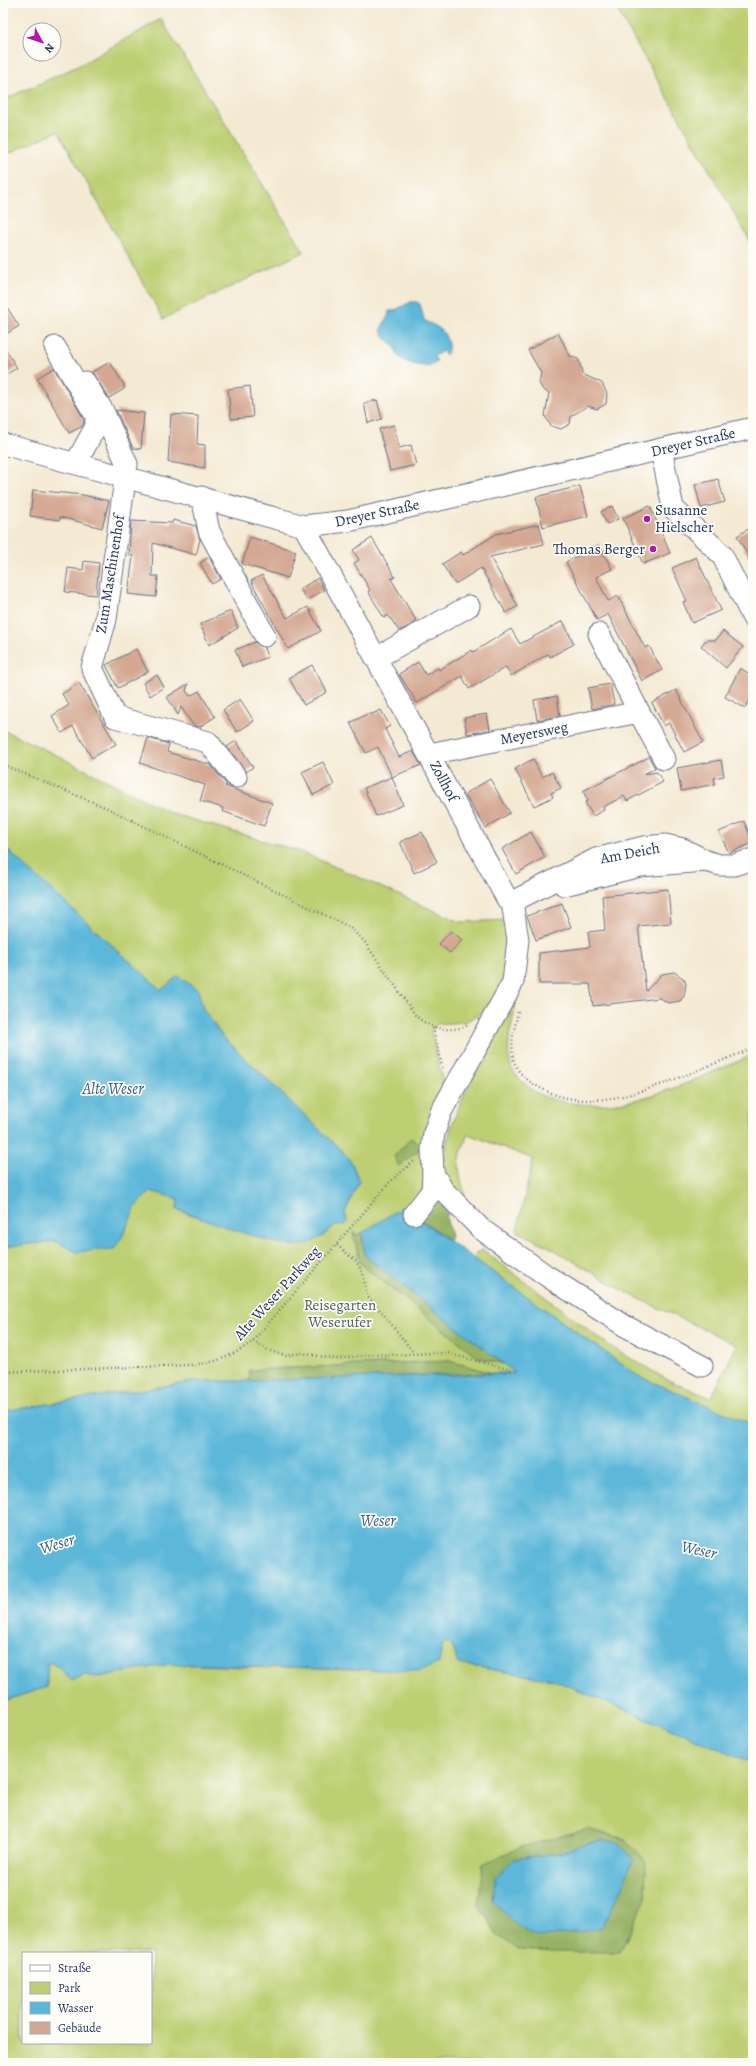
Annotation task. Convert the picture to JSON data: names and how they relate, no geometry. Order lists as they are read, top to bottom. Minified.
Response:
{"streets":{"street":["Dreyer Straße","Zum Maschinenhof","Meyersweg","Zollhof","Am Deich"],"path":["Alte Weser Parkweg"]},"crossings":[["Dreyer Straße","Zum Maschinenhof"],["Dreyer Straße","Zollhof"],["Meyersweg","Zollhof"],["Zollhof","Am Deich"]],"water":["Alte Weser","Weser"],"parks":["Reisegarten Weserufer"],"places":["Susanne Hielscher","Thomas Berger"],"legend":["Straße","Park","Wasser","Gebäude"],"north":"bottom right"}
